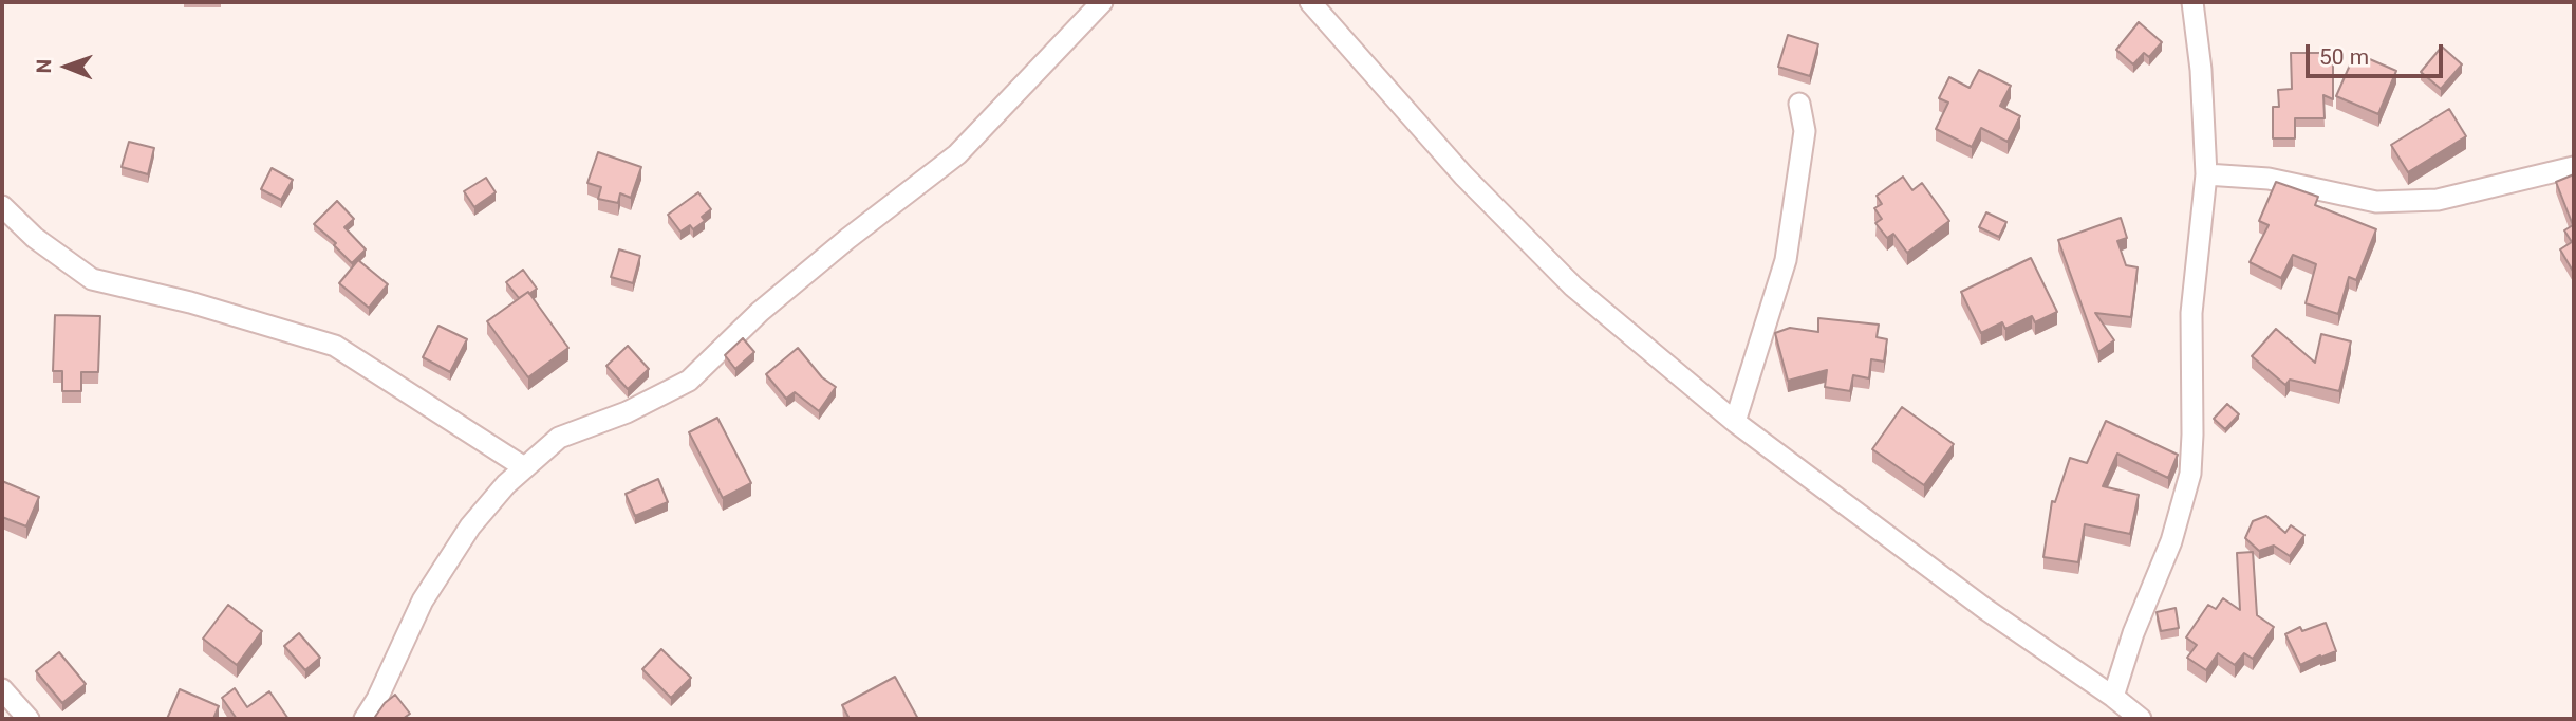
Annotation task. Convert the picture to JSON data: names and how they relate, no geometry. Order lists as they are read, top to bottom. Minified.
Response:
{"scale_bar":"50 m","north":"left"}
